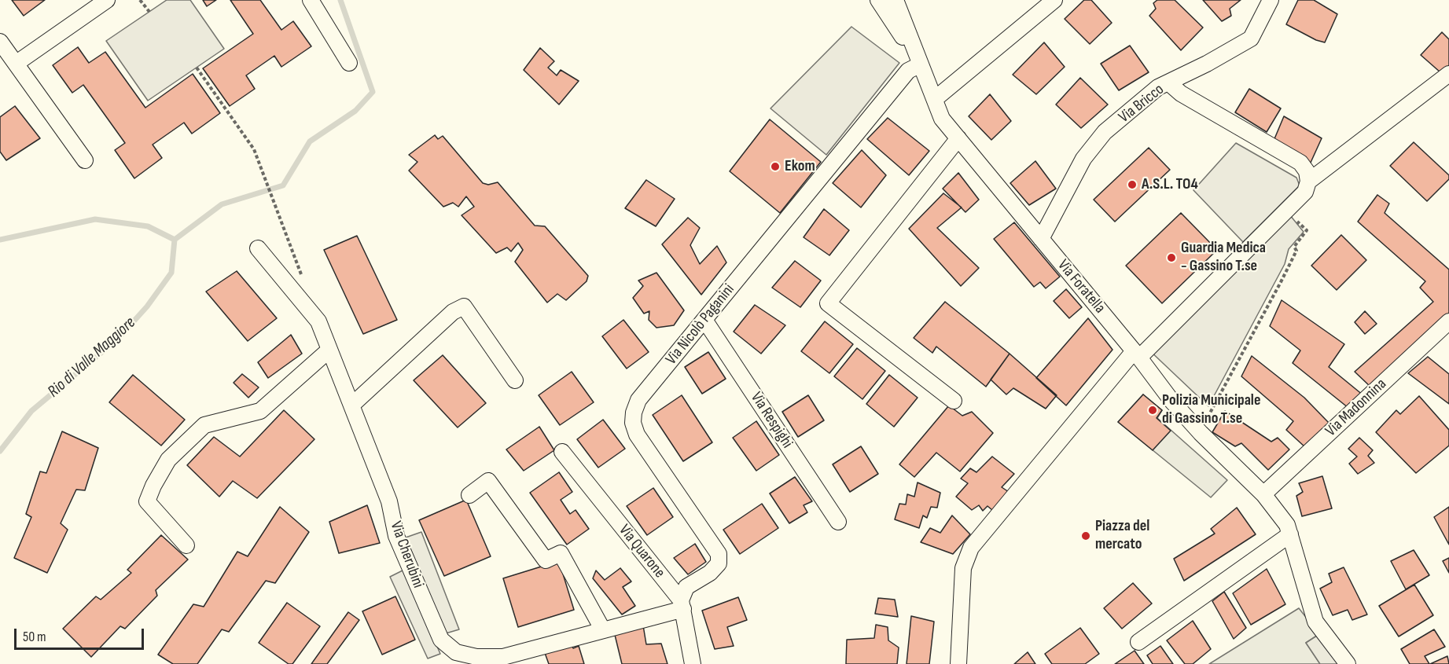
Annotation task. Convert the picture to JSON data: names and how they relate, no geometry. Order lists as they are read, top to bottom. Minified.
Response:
{"streets":{"street":["Via Bricco","Via Foratella","Via Nicolò Paganini","Via Madonnina","Via Respighi","Via Quarone","Via Cherubini"]},"crossings":[["Via Bricco","Via Foratella"],["Via Foratella","Via Nicolò Paganini"],["Via Foratella","Via Madonnina"],["Via Nicolò Paganini","Via Respighi"],["Via Nicolò Paganini","Via Quarone"],["Via Nicolò Paganini","Via Cherubini"],["Via Quarone","Via Cherubini"]],"water":["Rio di Valle Maggiore"],"places":["Ekom","A.S.L. TO4","Guardia Medica - Gassino T.se","Polizia Municipale di Gassino T.se","Piazza del mercato"],"scale_bar":"50 m"}
